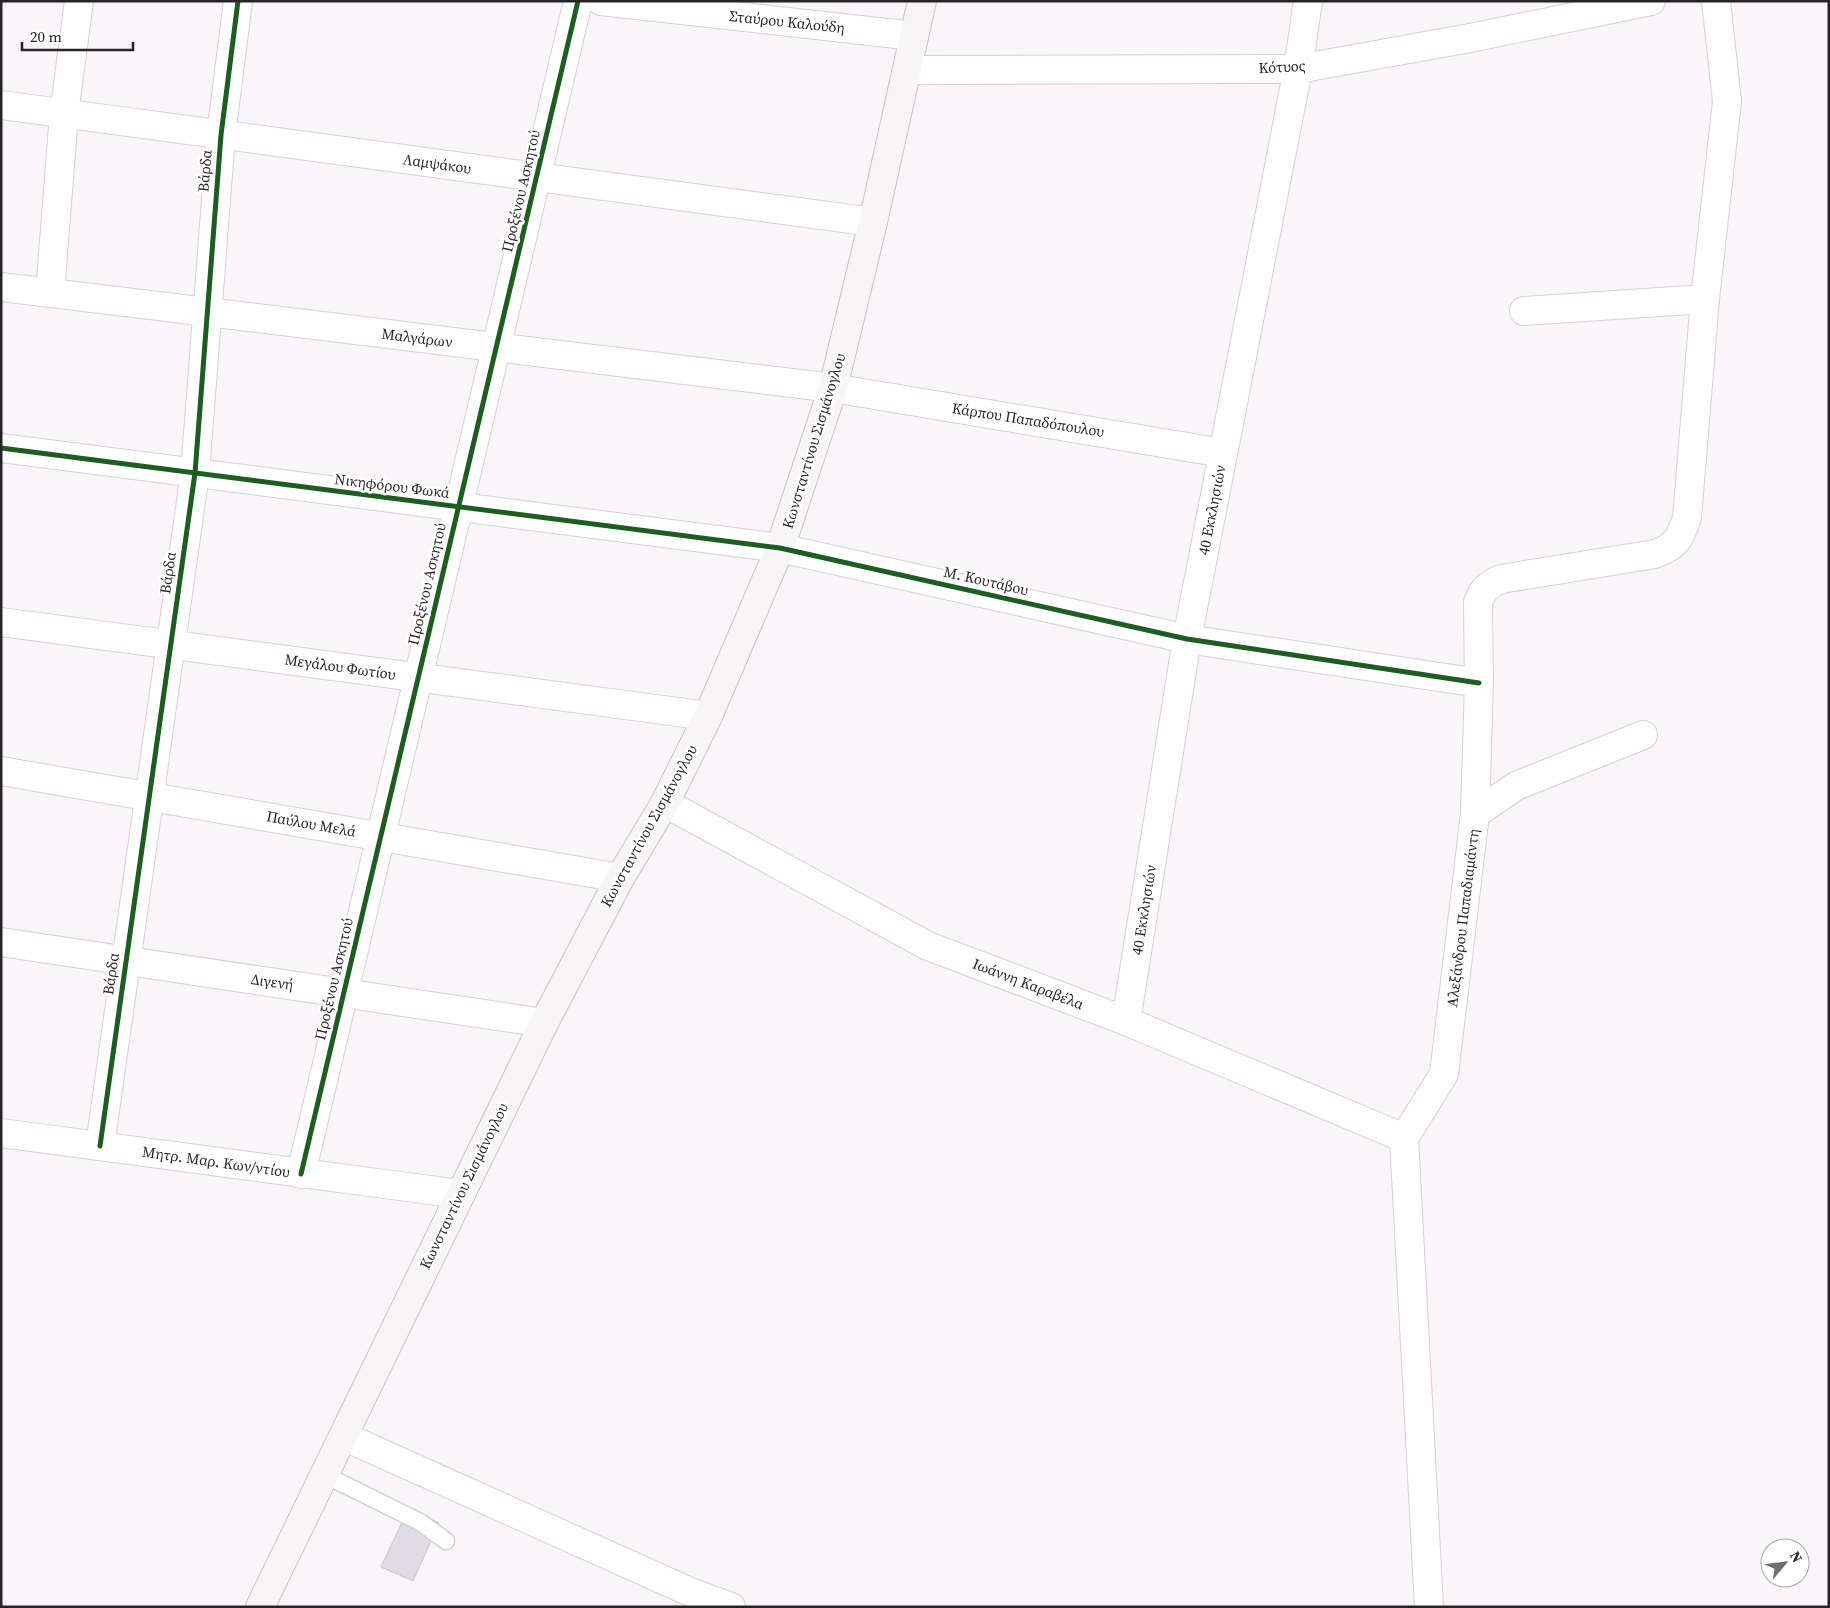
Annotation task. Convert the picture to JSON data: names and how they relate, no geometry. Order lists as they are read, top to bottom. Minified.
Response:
{"streets":{"main road":["Κωνσταντίνου Σισμάνογλου"],"street":["Σταύρου Καλούδη","Κότυος","Λαμψάκου","Βάρδα","Προξένου Ασκητού","Μαλγάρων","Κάρπου Παπαδόπουλου","Νικηφόρου Φωκά","40 Εκκλησιών","Μ. Κουτάβου","Μεγάλου Φωτίου","Παύλου Μελά","Αλεξάνδρου Παπαδιαμάντη","Διγενή","Ιωάννη Καραβέλα","Μητρ. Μαρ. Κων/ντίου"]},"crossings":[["Σταύρου Καλούδη","Κωνσταντίνου Σισμάνογλου"],["Κότυος","Κωνσταντίνου Σισμάνογλου"],["Κότυος","40 Εκκλησιών"],["Λαμψάκου","Βάρδα"],["Λαμψάκου","Προξένου Ασκητού"],["Λαμψάκου","Κωνσταντίνου Σισμάνογλου"],["Βάρδα","Μαλγάρων"],["Βάρδα","Νικηφόρου Φωκά"],["Βάρδα","Μεγάλου Φωτίου"],["Βάρδα","Παύλου Μελά"],["Βάρδα","Διγενή"],["Βάρδα","Μητρ. Μαρ. Κων/ντίου"],["Προξένου Ασκητού","Μαλγάρων"],["Προξένου Ασκητού","Νικηφόρου Φωκά"],["Προξένου Ασκητού","Μεγάλου Φωτίου"],["Προξένου Ασκητού","Παύλου Μελά"],["Προξένου Ασκητού","Διγενή"],["Προξένου Ασκητού","Μητρ. Μαρ. Κων/ντίου"],["Μαλγάρων","Κάρπου Παπαδόπουλου"],["Μαλγάρων","Κωνσταντίνου Σισμάνογλου"],["Κάρπου Παπαδόπουλου","Κωνσταντίνου Σισμάνογλου"],["Κάρπου Παπαδόπουλου","40 Εκκλησιών"],["Κωνσταντίνου Σισμάνογλου","Νικηφόρου Φωκά"],["Κωνσταντίνου Σισμάνογλου","Μ. Κουτάβου"],["Κωνσταντίνου Σισμάνογλου","Μεγάλου Φωτίου"],["Κωνσταντίνου Σισμάνογλου","Παύλου Μελά"],["Κωνσταντίνου Σισμάνογλου","Διγενή"],["Κωνσταντίνου Σισμάνογλου","Ιωάννη Καραβέλα"],["Κωνσταντίνου Σισμάνογλου","Μητρ. Μαρ. Κων/ντίου"],["Νικηφόρου Φωκά","Μ. Κουτάβου"],["40 Εκκλησιών","Μ. Κουτάβου"],["40 Εκκλησιών","Ιωάννη Καραβέλα"],["Αλεξάνδρου Παπαδιαμάντη","Ιωάννη Καραβέλα"]],"scale_bar":"20 m","north":"top right"}
